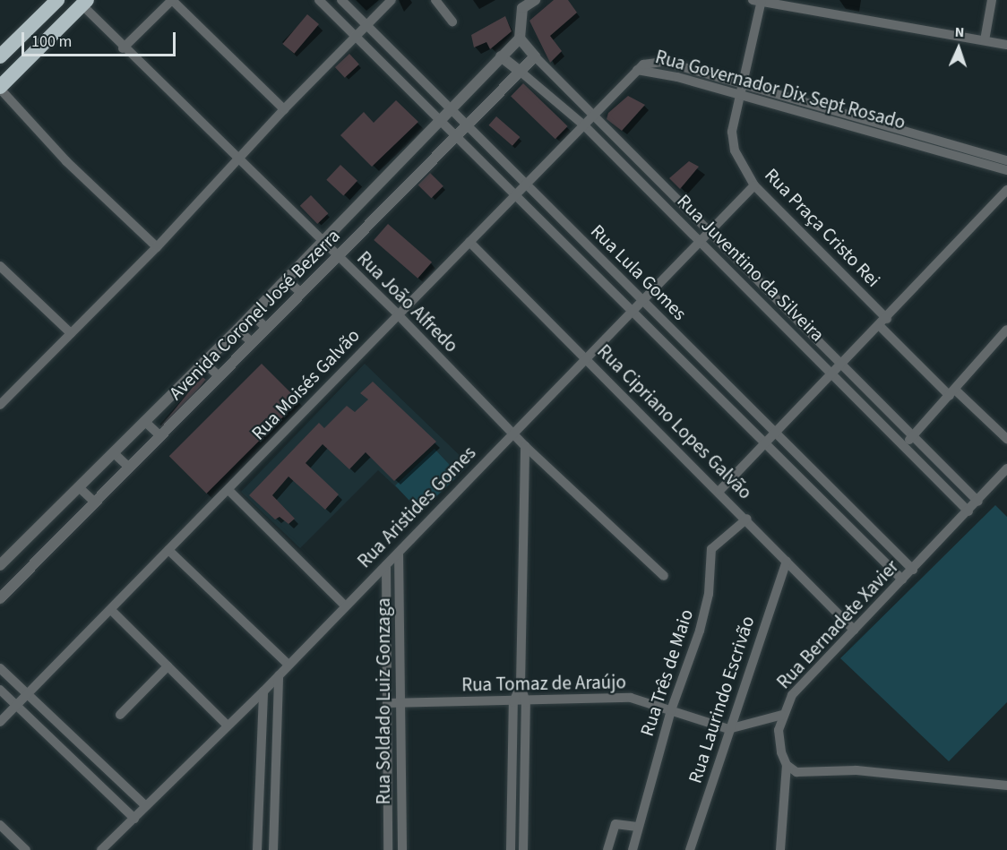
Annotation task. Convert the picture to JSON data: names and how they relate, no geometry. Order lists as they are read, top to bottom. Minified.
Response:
{"streets":{"street":["Rua Governador Dix Sept Rosado","Rua Praça Cristo Rei","Rua Juventino da Silveira","Rua Lula Gomes","Rua João Alfredo","Avenida Coronel José Bezerra","Rua Moisés Galvão","Rua Cipriano Lopes Galvão","Rua Aristides Gomes","Rua Bernadete Xavier","Rua Três de Maio","Rua Tomaz de Araújo","Rua Laurindo Escrivão","Rua Soldado Luiz Gonzaga"]},"crossings":[["Rua Governador Dix Sept Rosado","Rua Praça Cristo Rei"],["Rua Governador Dix Sept Rosado","Rua Moisés Galvão"],["Rua Praça Cristo Rei","Rua Aristides Gomes"],["Rua Juventino da Silveira","Avenida Coronel José Bezerra"],["Rua Juventino da Silveira","Rua Moisés Galvão"],["Rua Juventino da Silveira","Rua Aristides Gomes"],["Rua Juventino da Silveira","Rua Bernadete Xavier"],["Rua Lula Gomes","Avenida Coronel José Bezerra"],["Rua Lula Gomes","Rua Moisés Galvão"],["Rua Lula Gomes","Rua Aristides Gomes"],["Rua Lula Gomes","Rua Bernadete Xavier"],["Rua João Alfredo","Avenida Coronel José Bezerra"],["Rua João Alfredo","Rua Moisés Galvão"],["Rua João Alfredo","Rua Aristides Gomes"],["Rua Moisés Galvão","Rua Cipriano Lopes Galvão"],["Rua Cipriano Lopes Galvão","Rua Aristides Gomes"],["Rua Cipriano Lopes Galvão","Rua Bernadete Xavier"],["Rua Cipriano Lopes Galvão","Rua Três de Maio"],["Rua Cipriano Lopes Galvão","Rua Laurindo Escrivão"],["Rua Aristides Gomes","Rua Soldado Luiz Gonzaga"],["Rua Três de Maio","Rua Tomaz de Araújo"],["Rua Tomaz de Araújo","Rua Laurindo Escrivão"],["Rua Tomaz de Araújo","Rua Soldado Luiz Gonzaga"]],"scale_bar":"100 m","north":"top"}
